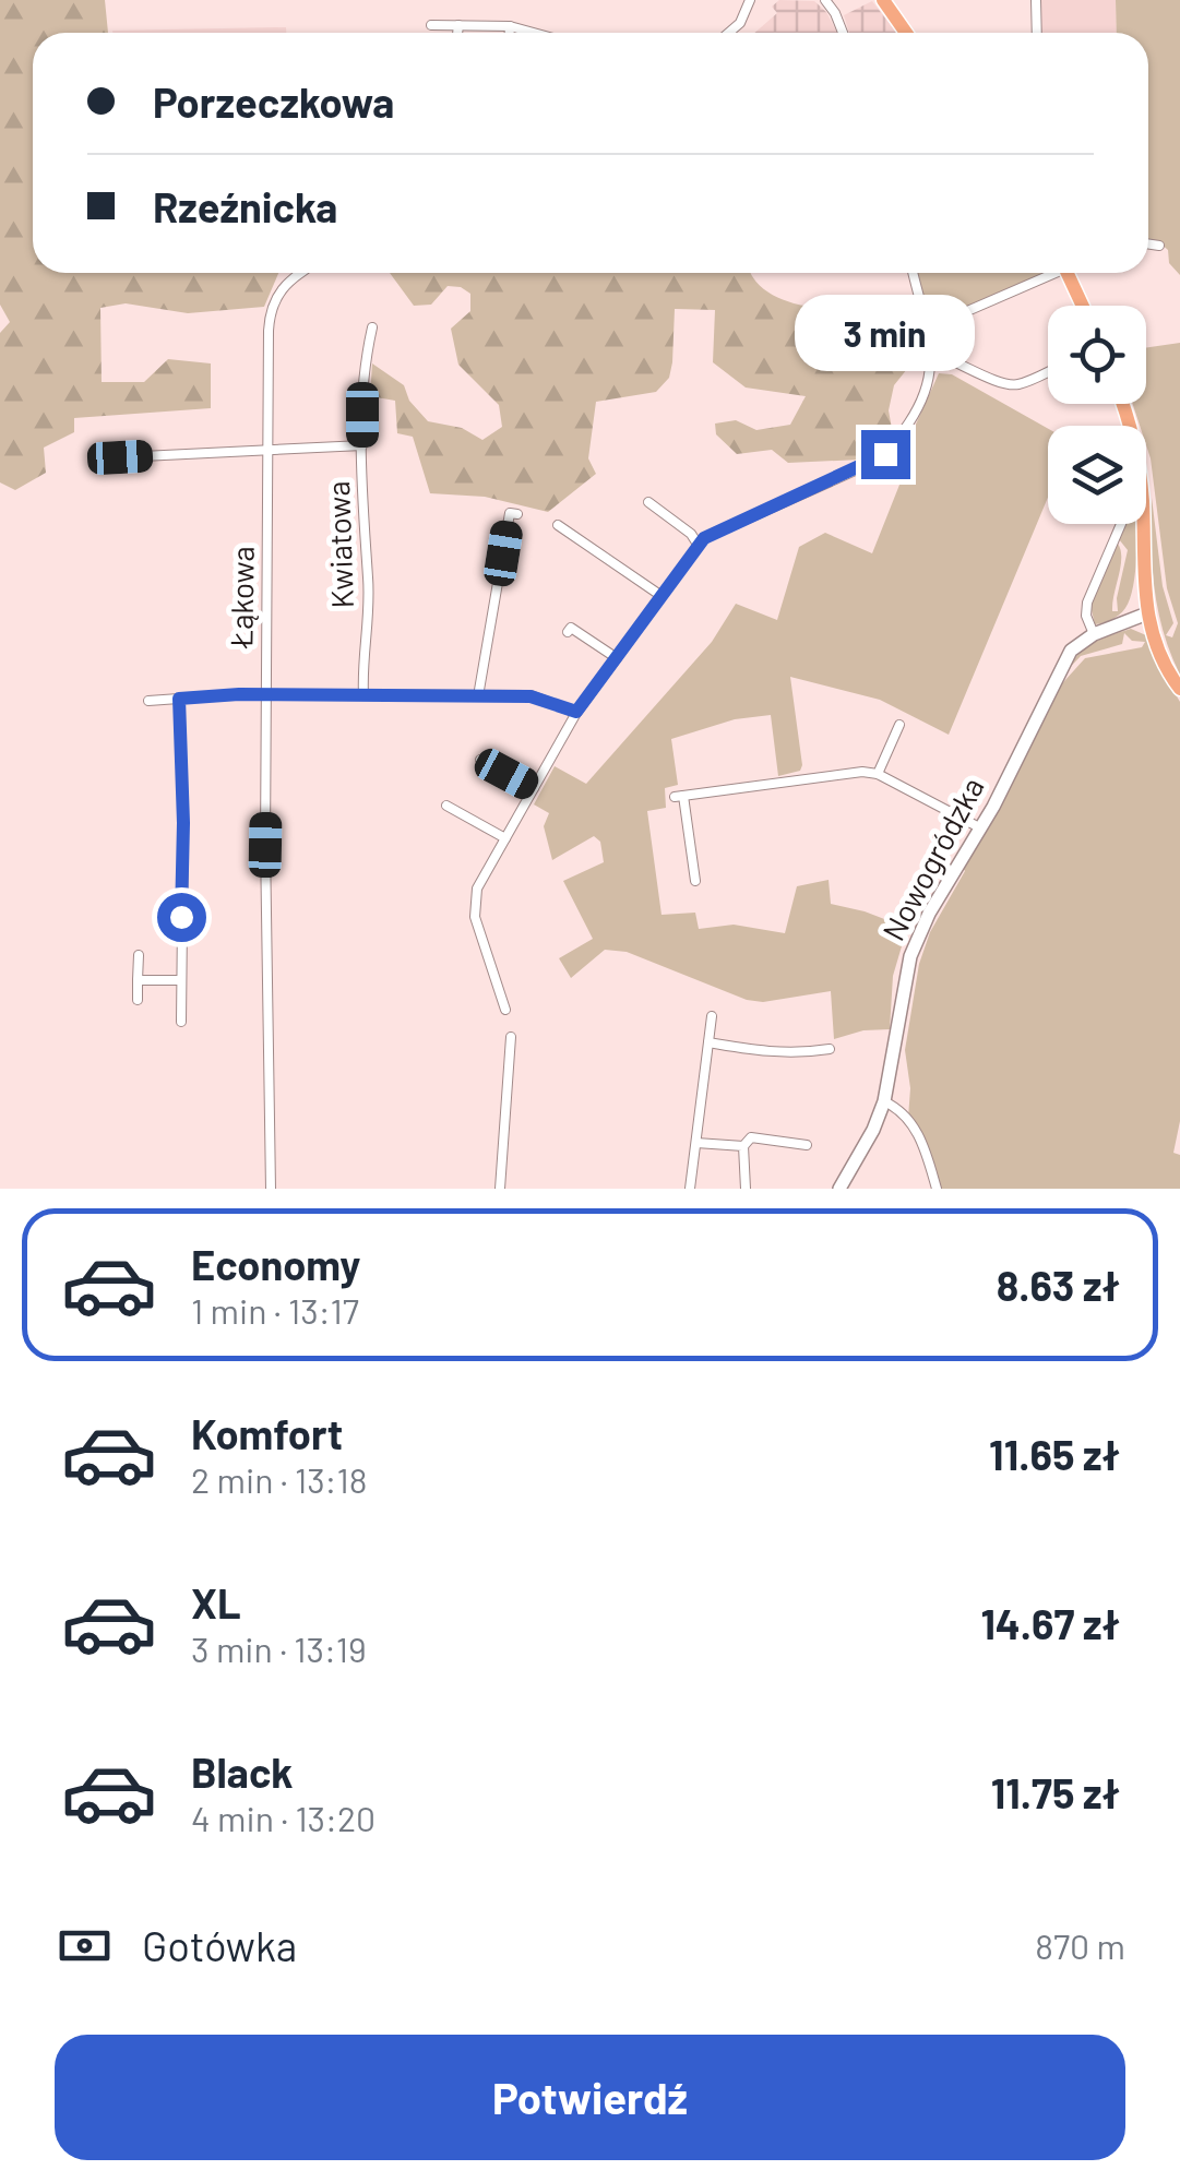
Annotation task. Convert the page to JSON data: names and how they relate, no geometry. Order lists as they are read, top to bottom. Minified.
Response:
{"streets":{"main road":["Nowogródzka"],"street":["Kwiatowa","Łąkowa"]},"page":{"banner":["Porzeczkowa","Rzeźnicka"],"bubble":"3 min","list":[{"name":"Economy","note":"1 min · 13:17","value":"8.63 zł"},{"name":"Komfort","note":"2 min · 13:18","value":"11.65 zł"},{"name":"XL","note":"3 min · 13:19","value":"14.67 zł"},{"name":"Black","note":"4 min · 13:20","value":"11.75 zł"}],"pay":["Gotówka","870 m"],"buttons":"Potwierdź"}}
